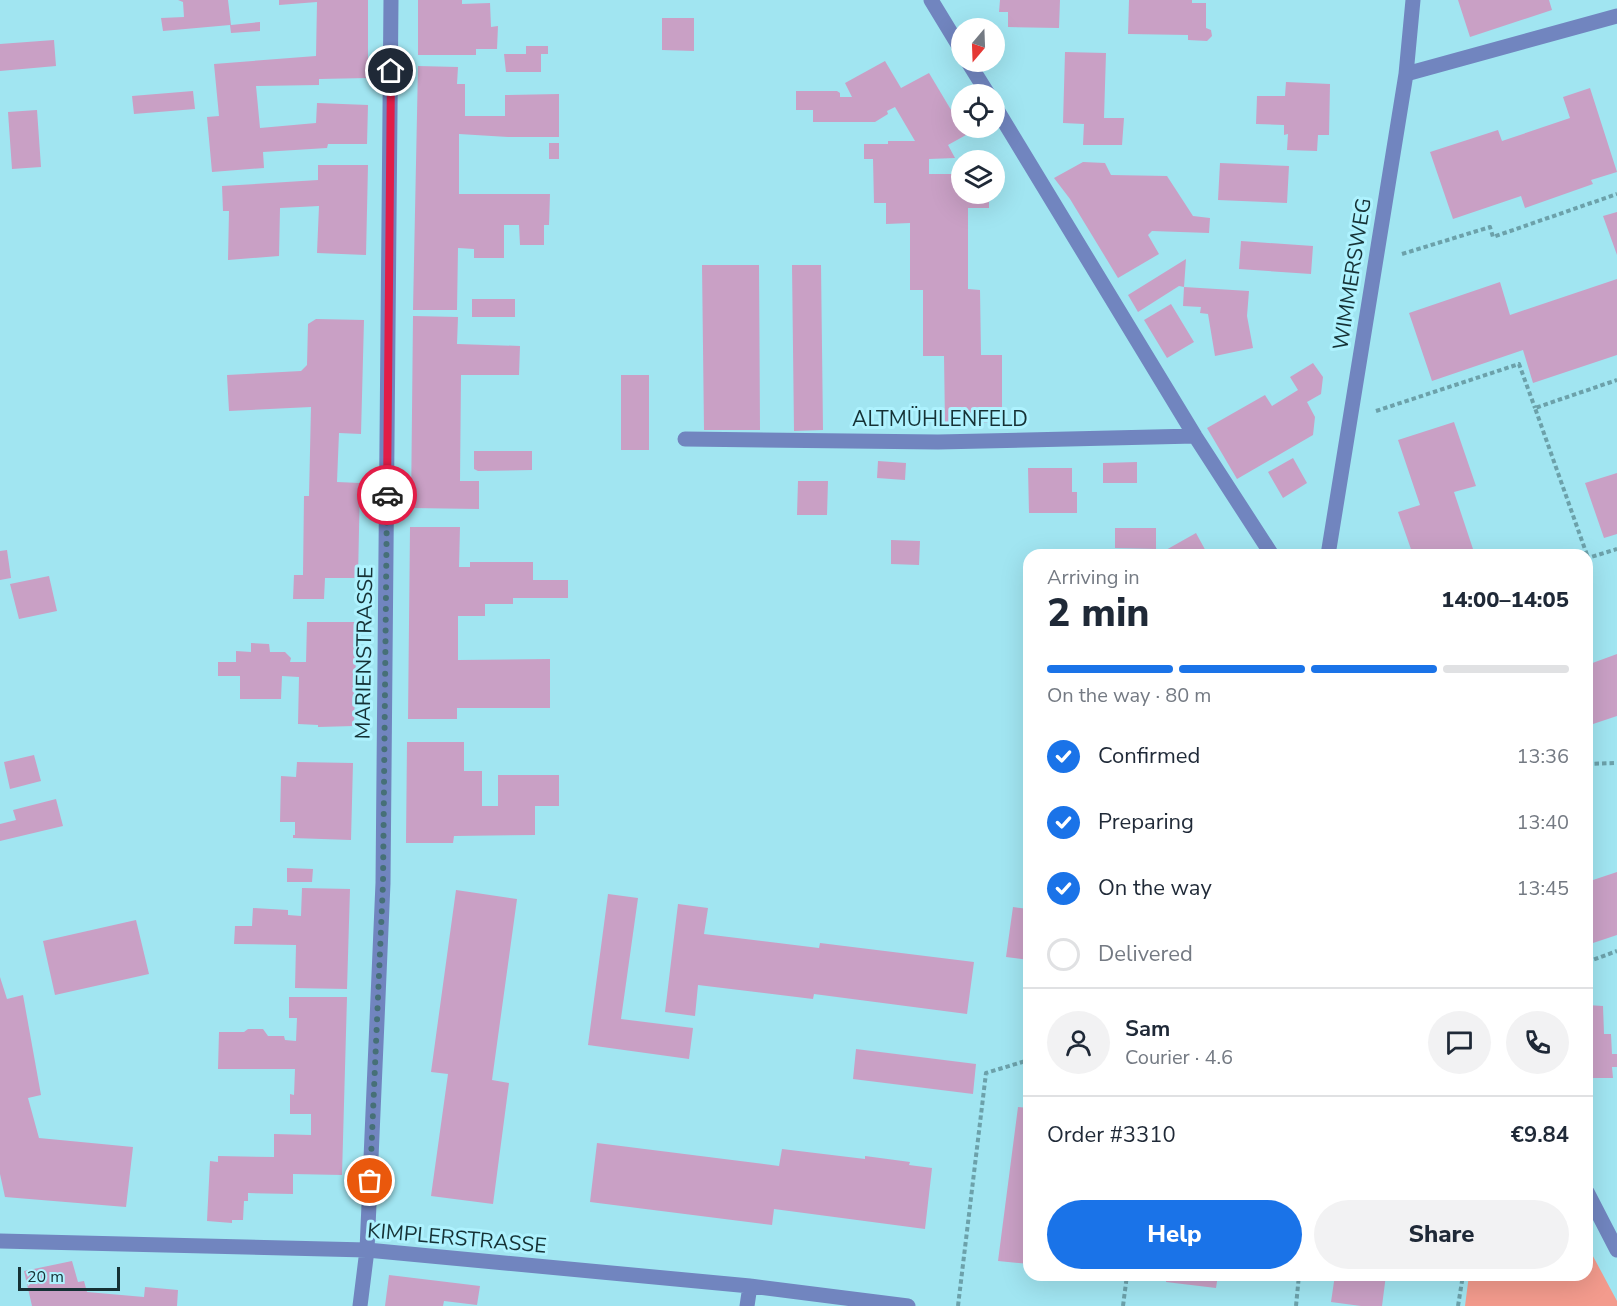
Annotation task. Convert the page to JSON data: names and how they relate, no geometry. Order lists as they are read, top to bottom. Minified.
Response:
{"streets":{"street":["WIMMERSWEG","ALTMÜHLENFELD","MARIENSTRASSE","KIMPLERSTRASSE"]},"crossings":[["MARIENSTRASSE","KIMPLERSTRASSE"]],"scale_bar":"20 m","north":"bottom","page":{"heading":["2 min","Arriving in","14:00–14:05"],"panel":["Sam","Courier · 4.6","Order #3310","€9.84"],"bar":"On the way · 80 m","list":[["Confirmed","13:36"],["Preparing","13:40"],["On the way","13:45"],"Delivered"],"buttons":["Help","Share"],"scale":"20 m"}}
